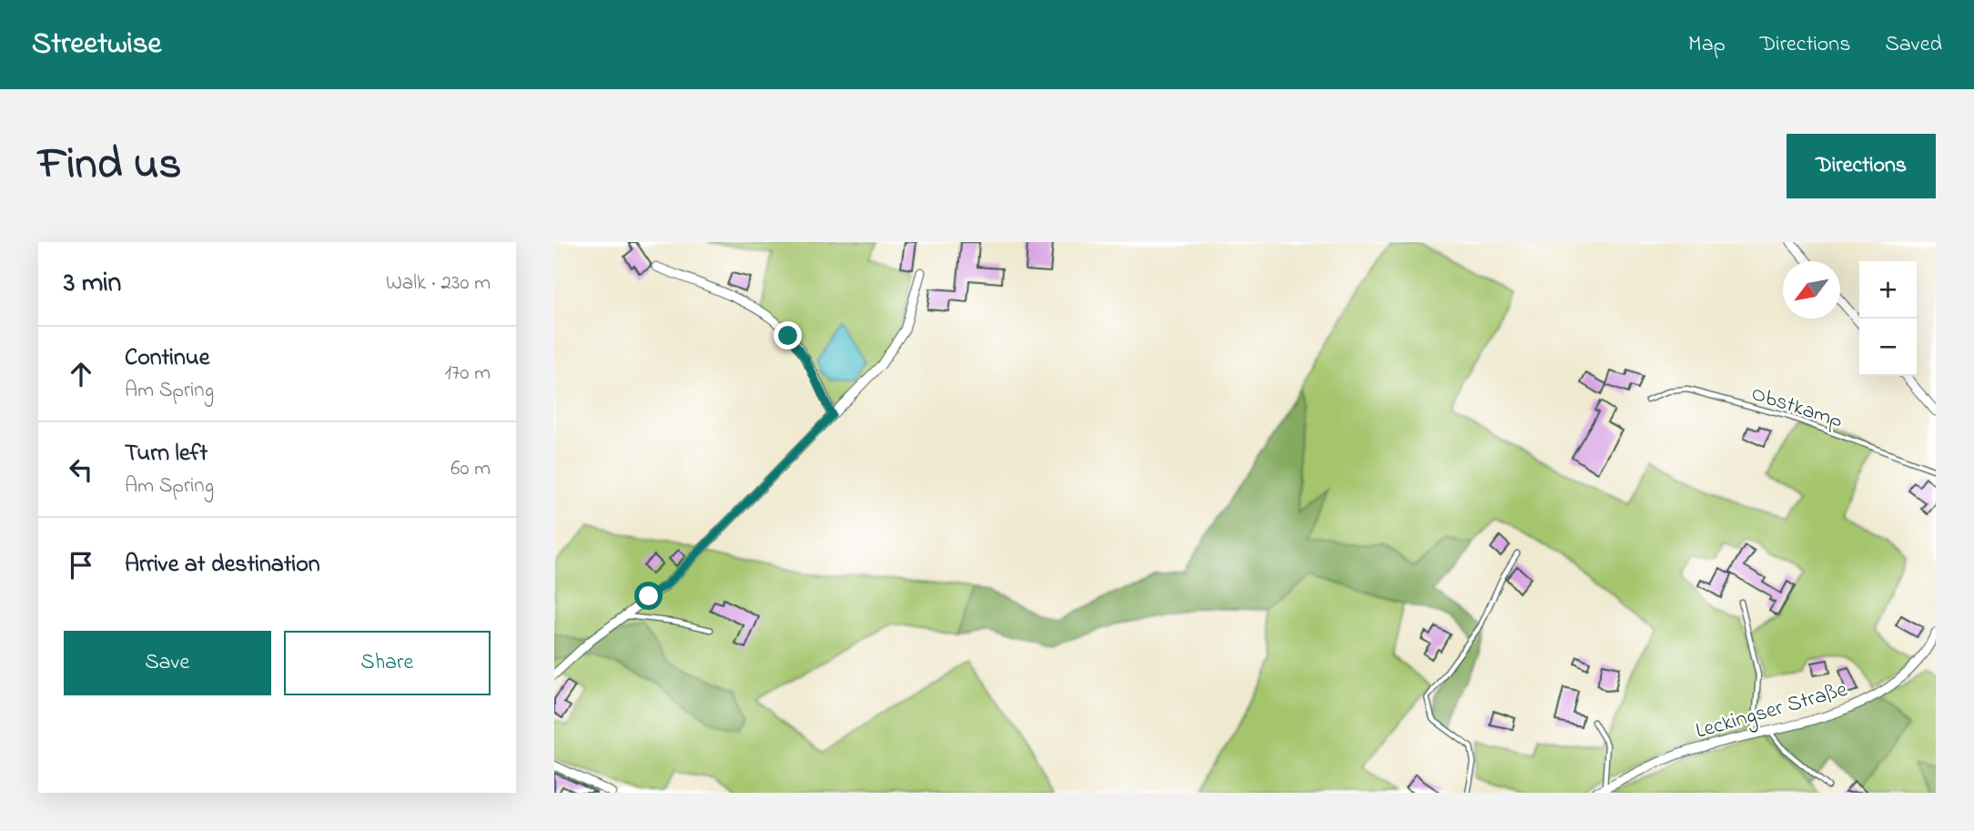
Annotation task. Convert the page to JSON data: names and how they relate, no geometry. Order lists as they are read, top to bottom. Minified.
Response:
{"streets":{"street":["Leckingser Straße"],"lane":["Obstkamp"]},"north":"bottom left","page":{"header":"Streetwise","nav":["Map","Directions","Saved"],"title":"Find us","buttons":["Directions",["Save","Share"]],"heading":["3 min","Walk · 230 m"],"map_buttons":["+","−"],"list":[["Continue","Am Spring","170 m"],["Turn left","Am Spring","60 m"],"Arrive at destination"]}}
